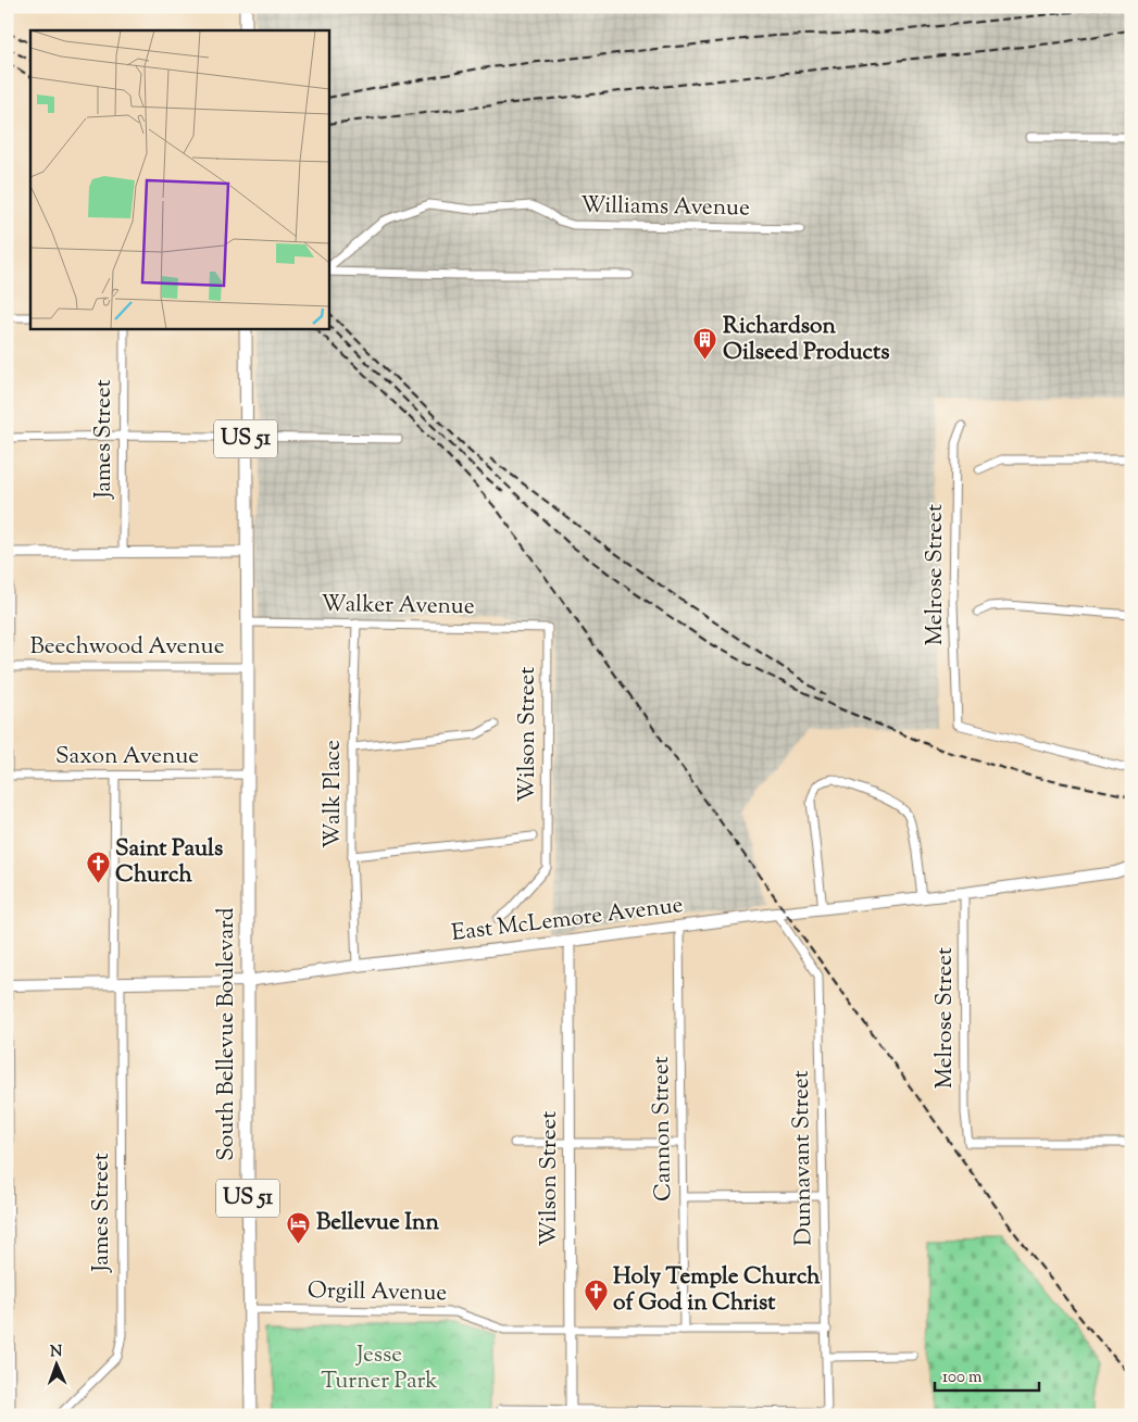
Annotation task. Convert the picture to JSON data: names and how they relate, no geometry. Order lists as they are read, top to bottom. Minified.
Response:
{"streets":{"main road":["US 51","East McLemore Avenue","South Bellevue Boulevard"],"street":["Williams Avenue","James Street","Melrose Street","Walker Avenue","Beechwood Avenue","Wilson Street","Saxon Avenue","Walk Place","Cannon Street","Dunnavant Street","Orgill Avenue"]},"crossings":[["James Street","Saxon Avenue"],["James Street","East McLemore Avenue"],["Melrose Street","East McLemore Avenue"],["Walker Avenue","Wilson Street"],["Walker Avenue","Walk Place"],["Walker Avenue","South Bellevue Boulevard"],["Beechwood Avenue","South Bellevue Boulevard"],["Wilson Street","East McLemore Avenue"],["Wilson Street","Orgill Avenue"],["Saxon Avenue","South Bellevue Boulevard"],["Walk Place","East McLemore Avenue"],["East McLemore Avenue","South Bellevue Boulevard"],["East McLemore Avenue","Cannon Street"],["East McLemore Avenue","Dunnavant Street"],["South Bellevue Boulevard","Orgill Avenue"],["Cannon Street","Orgill Avenue"],["Dunnavant Street","Orgill Avenue"]],"parks":["Jesse Turner Park"],"places":{"building":["Richardson Oilseed Products"],"church":["Saint Pauls Church","Holy Temple Church of God in Christ"],"hotel":["Bellevue Inn"]},"scale_bar":"100 m","north":"top"}
